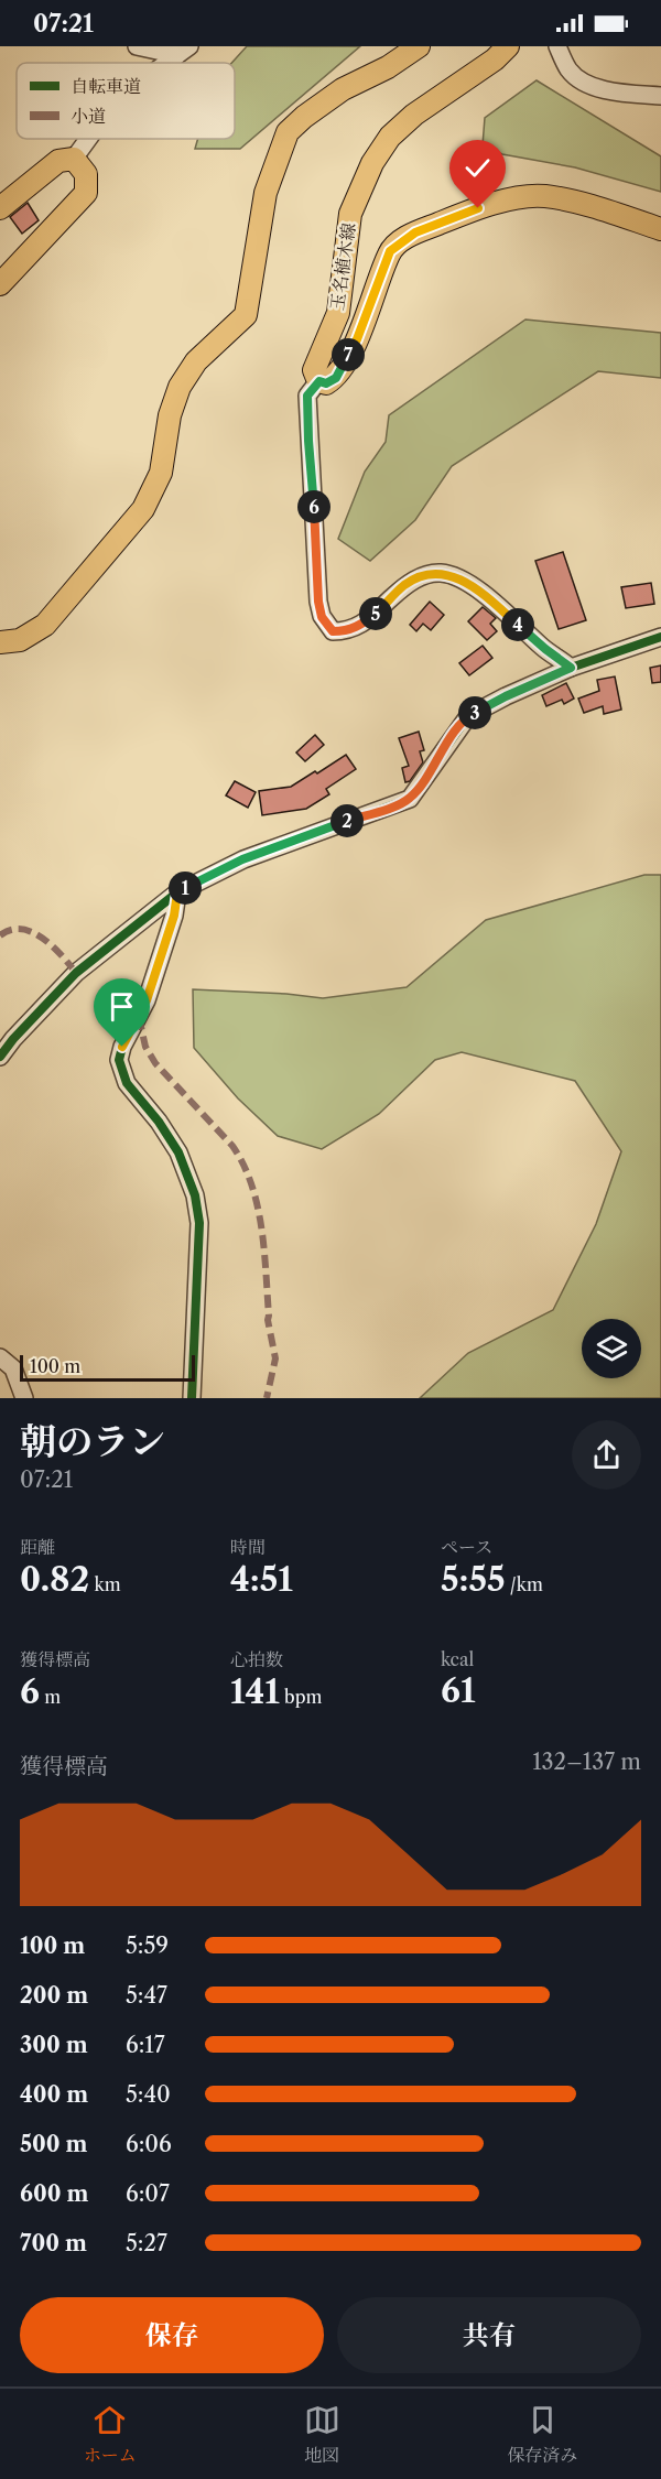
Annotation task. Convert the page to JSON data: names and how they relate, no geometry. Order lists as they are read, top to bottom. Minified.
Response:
{"streets":{"main road":["玉名植木線"]},"legend":["自転車道","小道"],"scale_bar":"100 m","page":{"status":"07:21","pins":["7","6","5","4","3","2","1"],"scale":"100 m","heading":["朝のラン","07:21"],"stats":[["距離","0.82 km"],["時間","4:51"],["ペース","5:55 /km"],["獲得標高","6 m"],["心拍数","141 bpm"],["kcal","61"]],"chart":["獲得標高","132–137 m"],"list":[{"name":"100 m","note":"5:59"},{"name":"200 m","note":"5:47"},{"name":"300 m","note":"6:17"},{"name":"400 m","note":"5:40"},{"name":"500 m","note":"6:06"},{"name":"600 m","note":"6:07"},{"name":"700 m","note":"5:27"}],"buttons":["保存","共有"],"tabs":["ホーム","地図","保存済み"]}}
